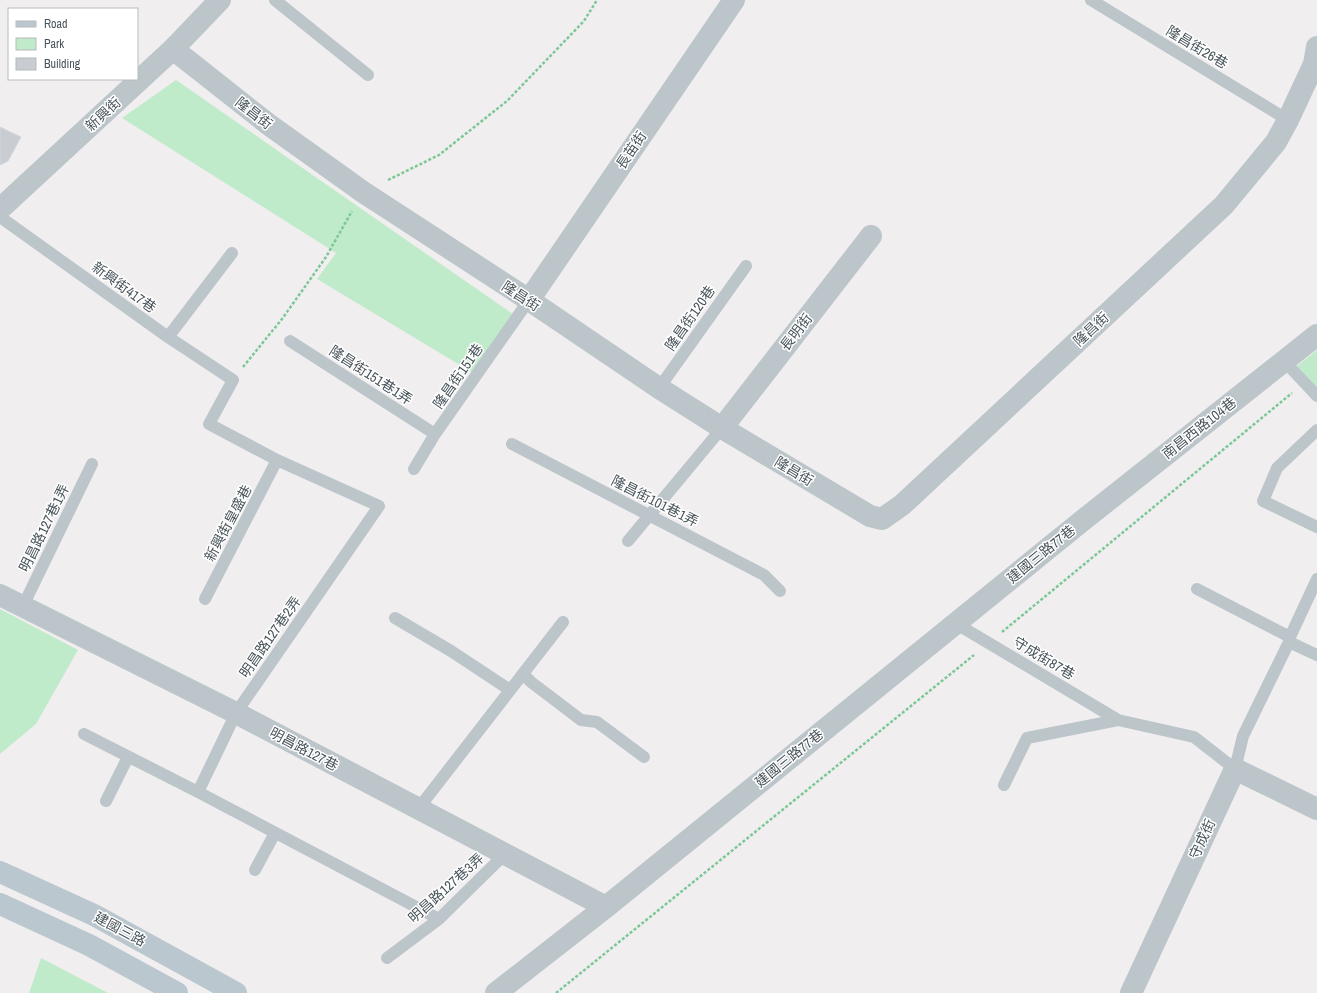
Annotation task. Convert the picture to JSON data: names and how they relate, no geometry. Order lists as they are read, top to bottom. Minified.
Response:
{"streets":{"street":["隆昌街","新興街","長苗街","長明街","南昌西路104巷","建國三路77巷","明昌路127巷","守成街","建國三路"],"lane":["隆昌街26巷","新興街417巷","隆昌街120巷","隆昌街151巷1弄","隆昌街151巷","隆昌街101巷1弄","新興街皇盛巷","明昌路127巷1弄","明昌路127巷2弄","守成街87巷","明昌路127巷3弄"]},"crossings":[["隆昌街26巷","隆昌街"],["隆昌街","新興街"],["隆昌街","長苗街"],["隆昌街","隆昌街120巷"],["隆昌街","長明街"],["隆昌街","隆昌街151巷"],["長苗街","隆昌街151巷"],["隆昌街151巷1弄","隆昌街151巷"],["南昌西路104巷","建國三路77巷"],["新興街皇盛巷","明昌路127巷2弄"],["明昌路127巷1弄","明昌路127巷"],["建國三路77巷","守成街87巷"],["建國三路77巷","明昌路127巷"],["明昌路127巷2弄","明昌路127巷"],["守成街87巷","守成街"],["明昌路127巷","明昌路127巷3弄"]],"legend":["Road","Park","Building"]}
